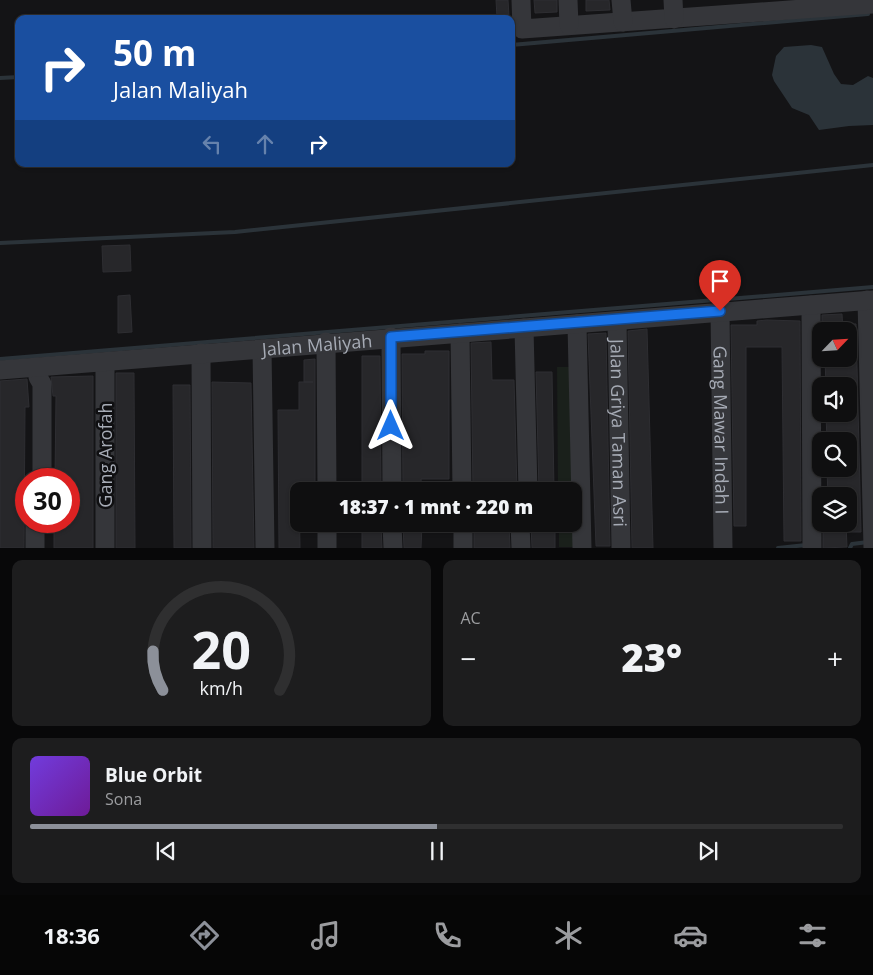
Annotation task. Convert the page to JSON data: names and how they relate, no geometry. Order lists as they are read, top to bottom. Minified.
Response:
{"streets":{"street":["Jalan Maliyah","Gang Mawar Indah I","Jalan Griya Taman Asri","Gang Arofah"]},"crossings":[["Jalan Maliyah","Gang Mawar Indah I"],["Jalan Maliyah","Jalan Griya Taman Asri"],["Jalan Maliyah","Gang Arofah"]],"north":"top right","page":{"turn":["50 m","Jalan Maliyah"],"limit":"30","trip":"18:37 · 1 mnt · 220 m","tile":"AC","heat":["−","23°","+"],"song":["Blue Orbit","Sona"],"tabs":"18:36","gauge":["20","km/h"]}}
